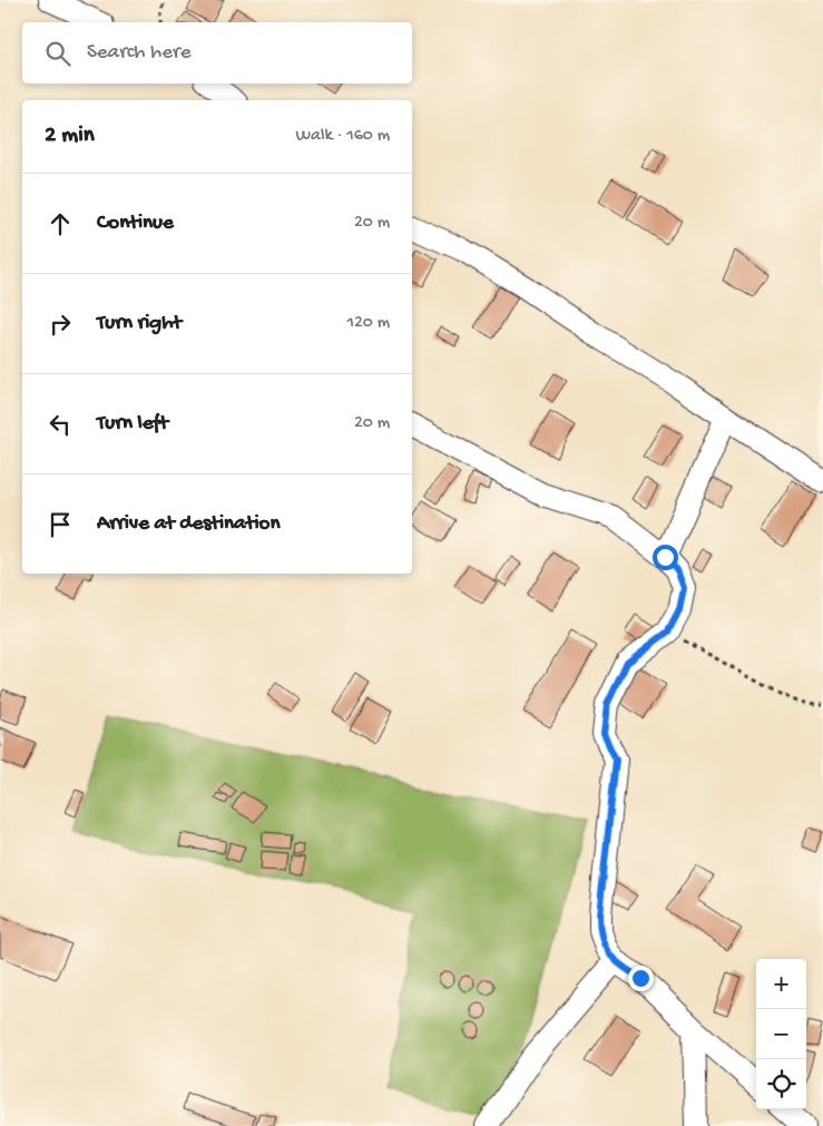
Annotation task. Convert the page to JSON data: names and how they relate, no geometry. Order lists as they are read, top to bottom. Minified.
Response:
{"page":{"search":"Search here","heading":["2 min","Walk · 160 m"],"list":[["Continue","20 m"],["Turn right","120 m"],["Turn left","20 m"],"Arrive at destination"],"map_buttons":["+","−"]}}
